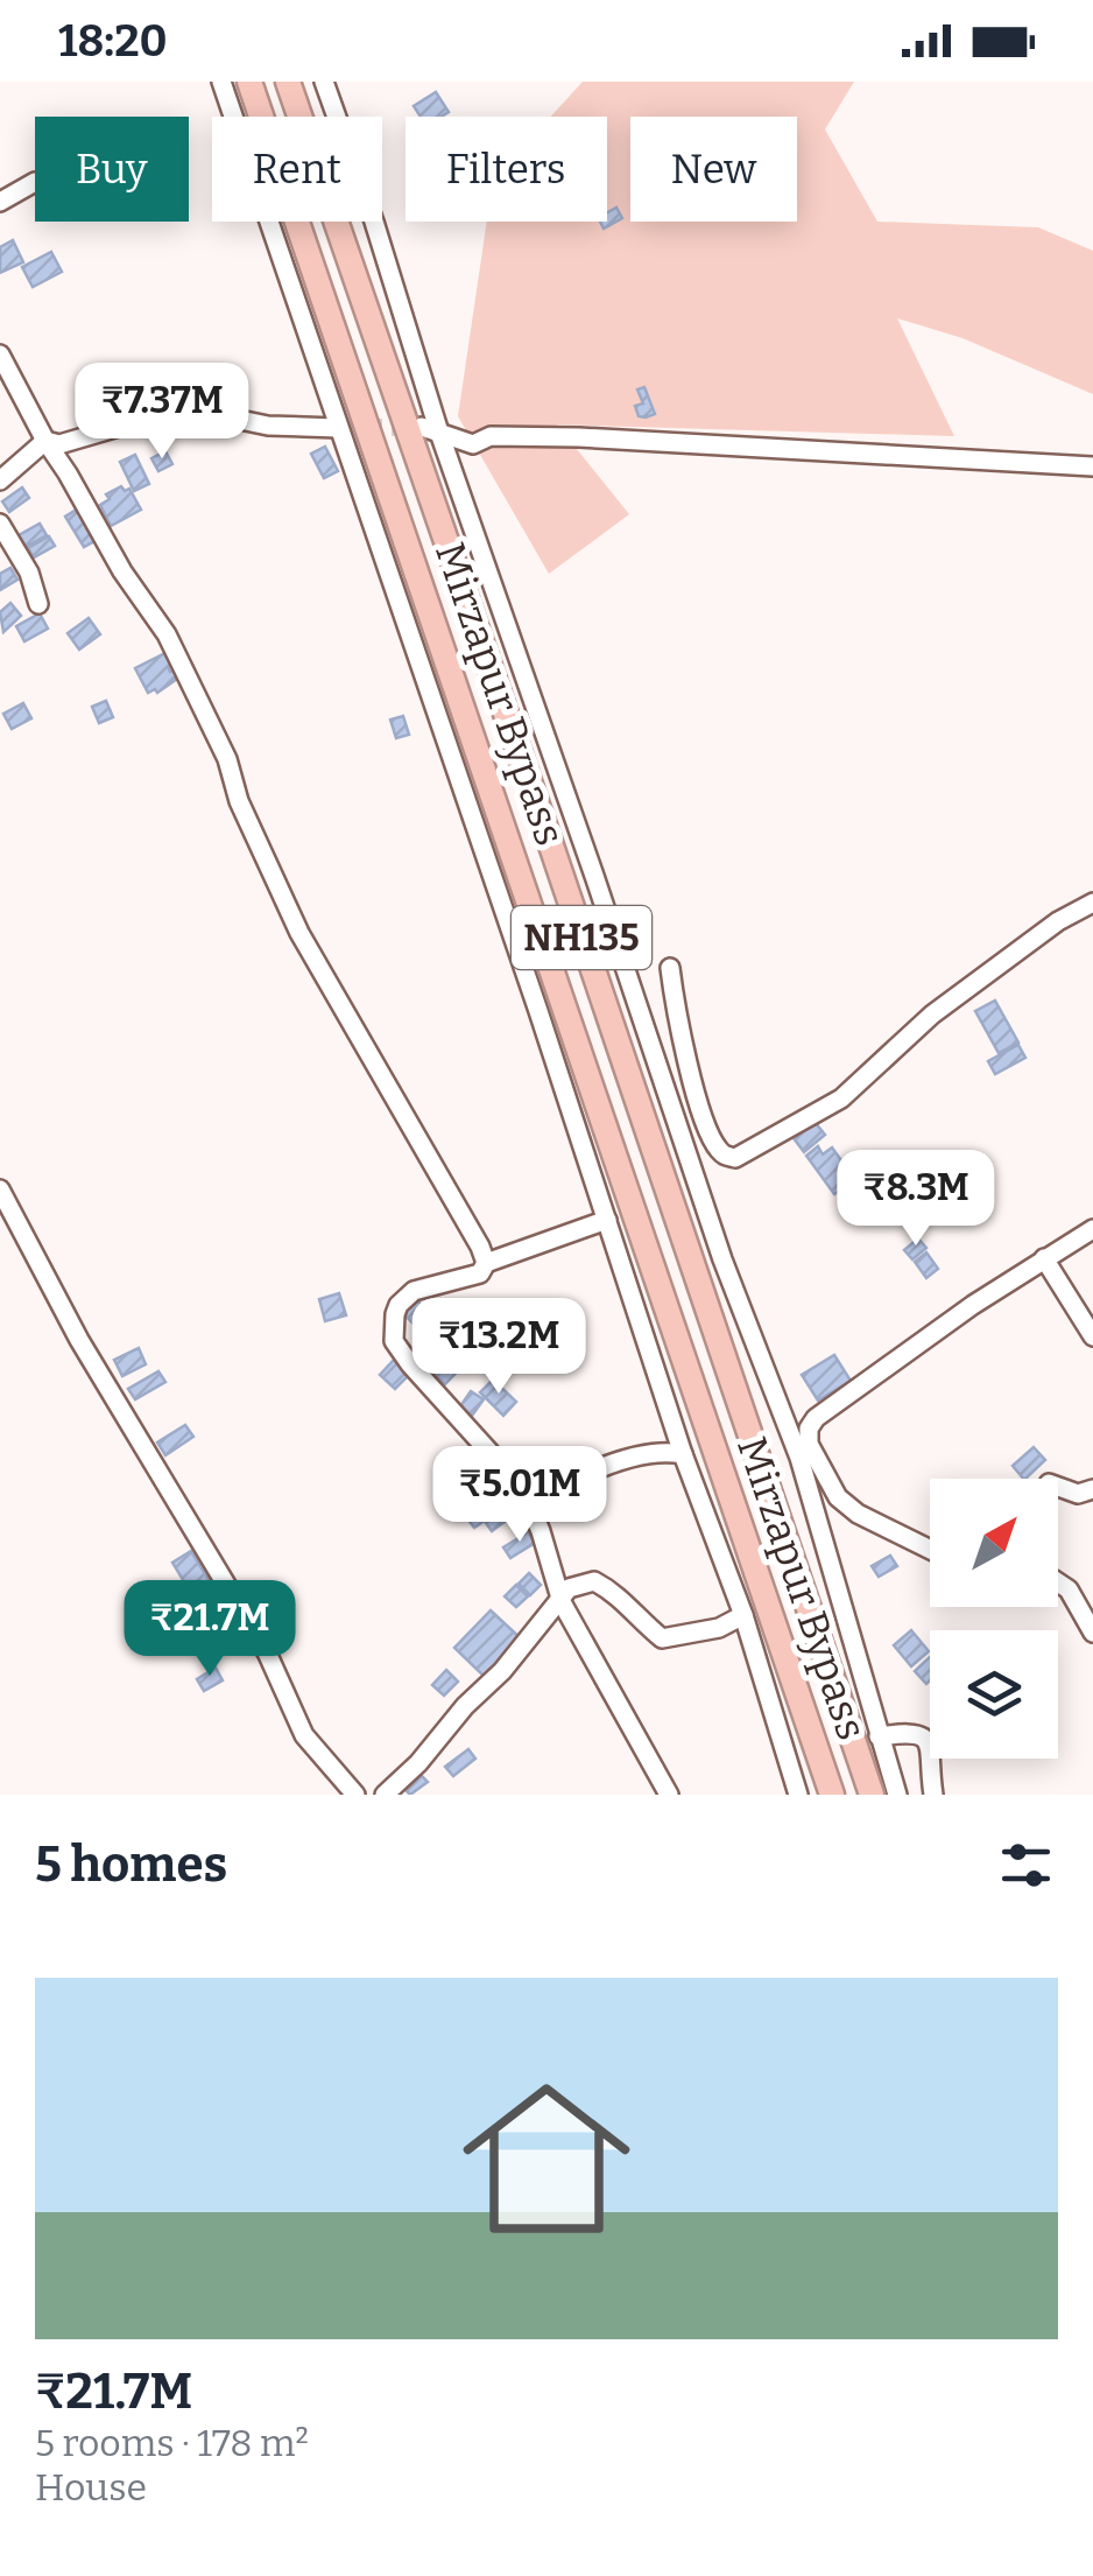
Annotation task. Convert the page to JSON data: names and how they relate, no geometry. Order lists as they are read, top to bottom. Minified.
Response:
{"streets":{"highway":["Mirzapur Bypass","NH135"]},"north":"top right","page":{"status":"18:20","chip":["Buy","Rent","Filters","New"],"price":["₹7.37M","₹8.3M","₹13.2M","₹5.01M","₹21.7M"],"heading":"5 homes","list":[{"name":"₹21.7M","note":"5 rooms · 178 m² · House"}]}}
